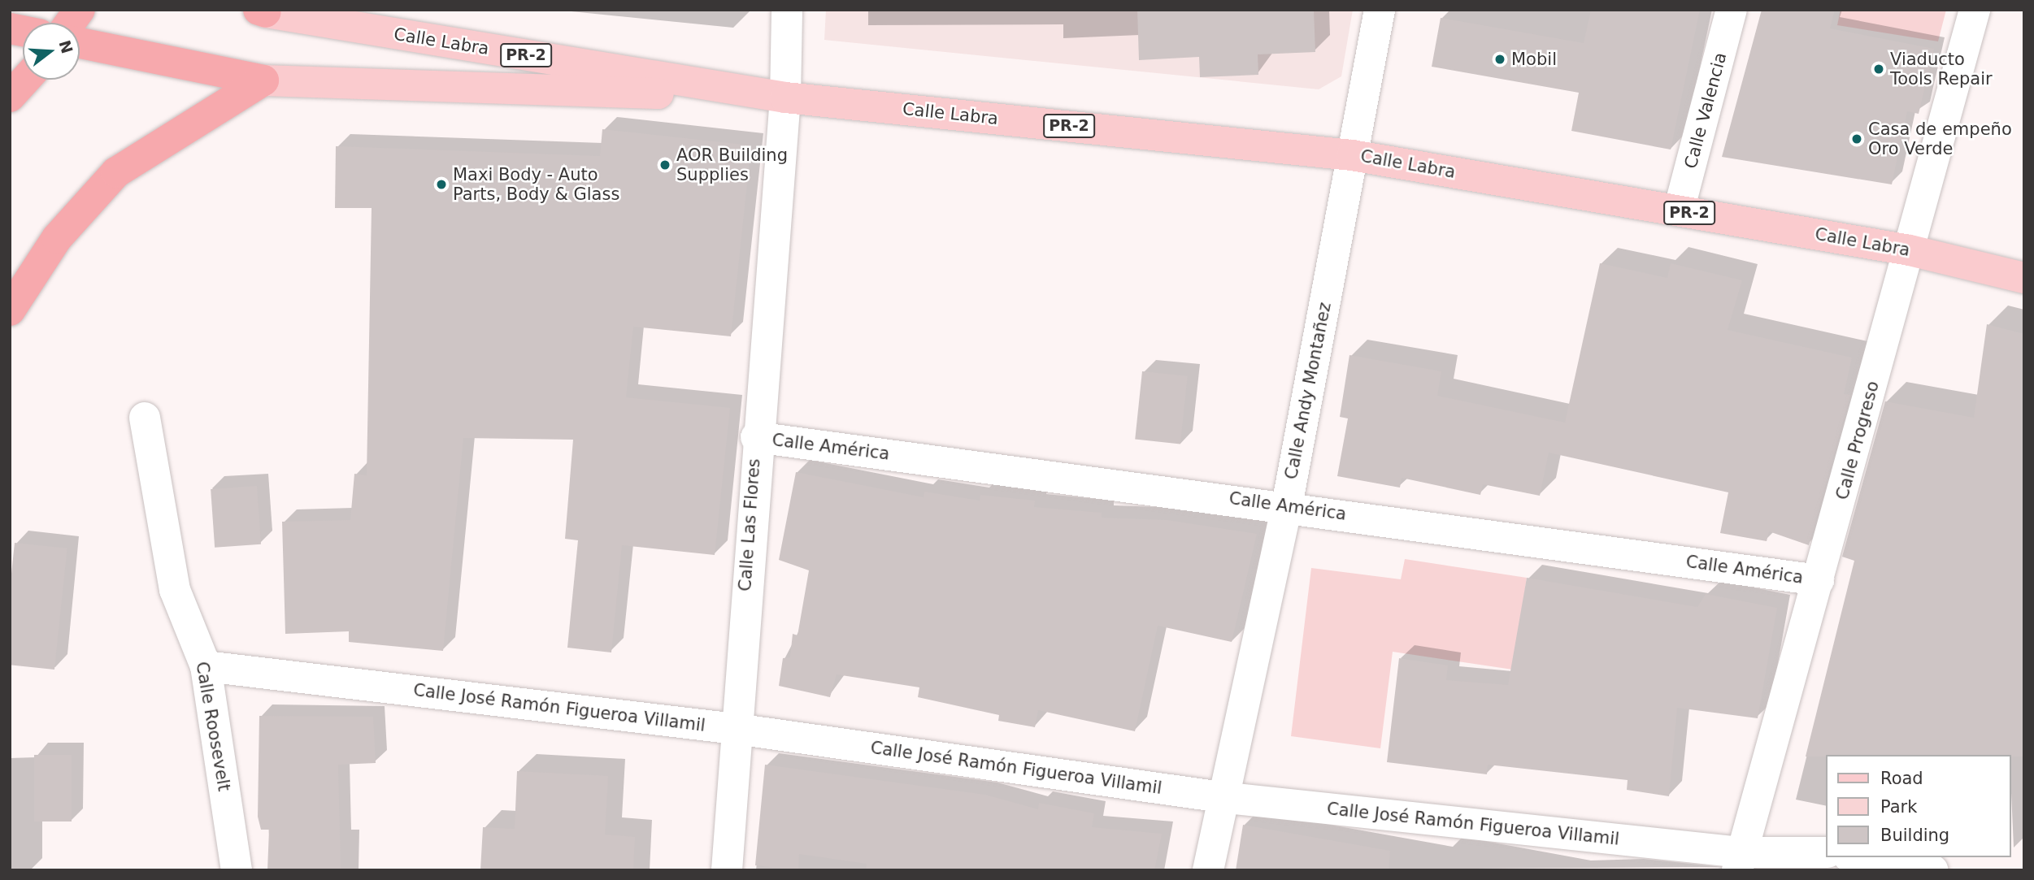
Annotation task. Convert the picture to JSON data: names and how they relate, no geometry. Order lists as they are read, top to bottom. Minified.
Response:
{"streets":{"highway":["PR-2"],"main road":["Calle Labra"],"street":["Calle Valencia","Calle Andy Montañez","Calle Progreso","Calle América","Calle Las Flores","Calle José Ramón Figueroa Villamil","Calle Roosevelt"]},"crossings":[["Calle Labra","PR-2"],["Calle Labra","Calle Valencia"],["Calle Labra","Calle Andy Montañez"],["Calle Labra","Calle Progreso"],["Calle Labra","Calle Las Flores"],["Calle Andy Montañez","Calle América"],["Calle Andy Montañez","Calle José Ramón Figueroa Villamil"],["Calle Progreso","Calle América"],["Calle Progreso","Calle José Ramón Figueroa Villamil"],["Calle América","Calle Las Flores"],["Calle Las Flores","Calle José Ramón Figueroa Villamil"],["Calle José Ramón Figueroa Villamil","Calle Roosevelt"]],"places":["Mobil","Viaducto Tools Repair","Casa de empeño Oro Verde","AOR Building Supplies","Maxi Body - Auto Parts, Body & Glass"],"legend":["Road","Park","Building"],"north":"right"}
